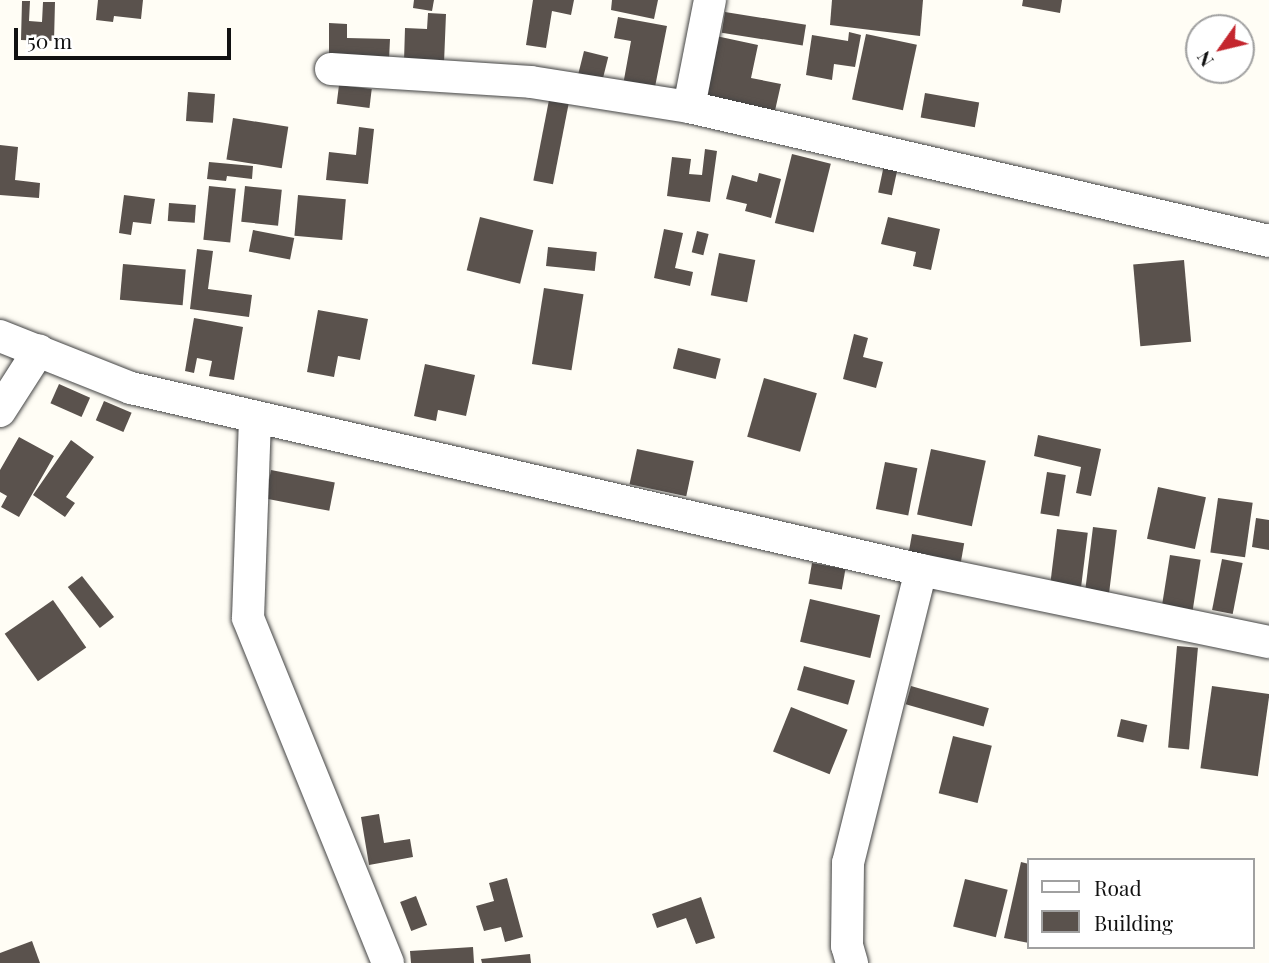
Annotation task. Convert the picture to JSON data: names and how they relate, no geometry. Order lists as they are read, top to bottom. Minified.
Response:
{"legend":["Road","Building"],"scale_bar":"50 m","north":"bottom left"}
